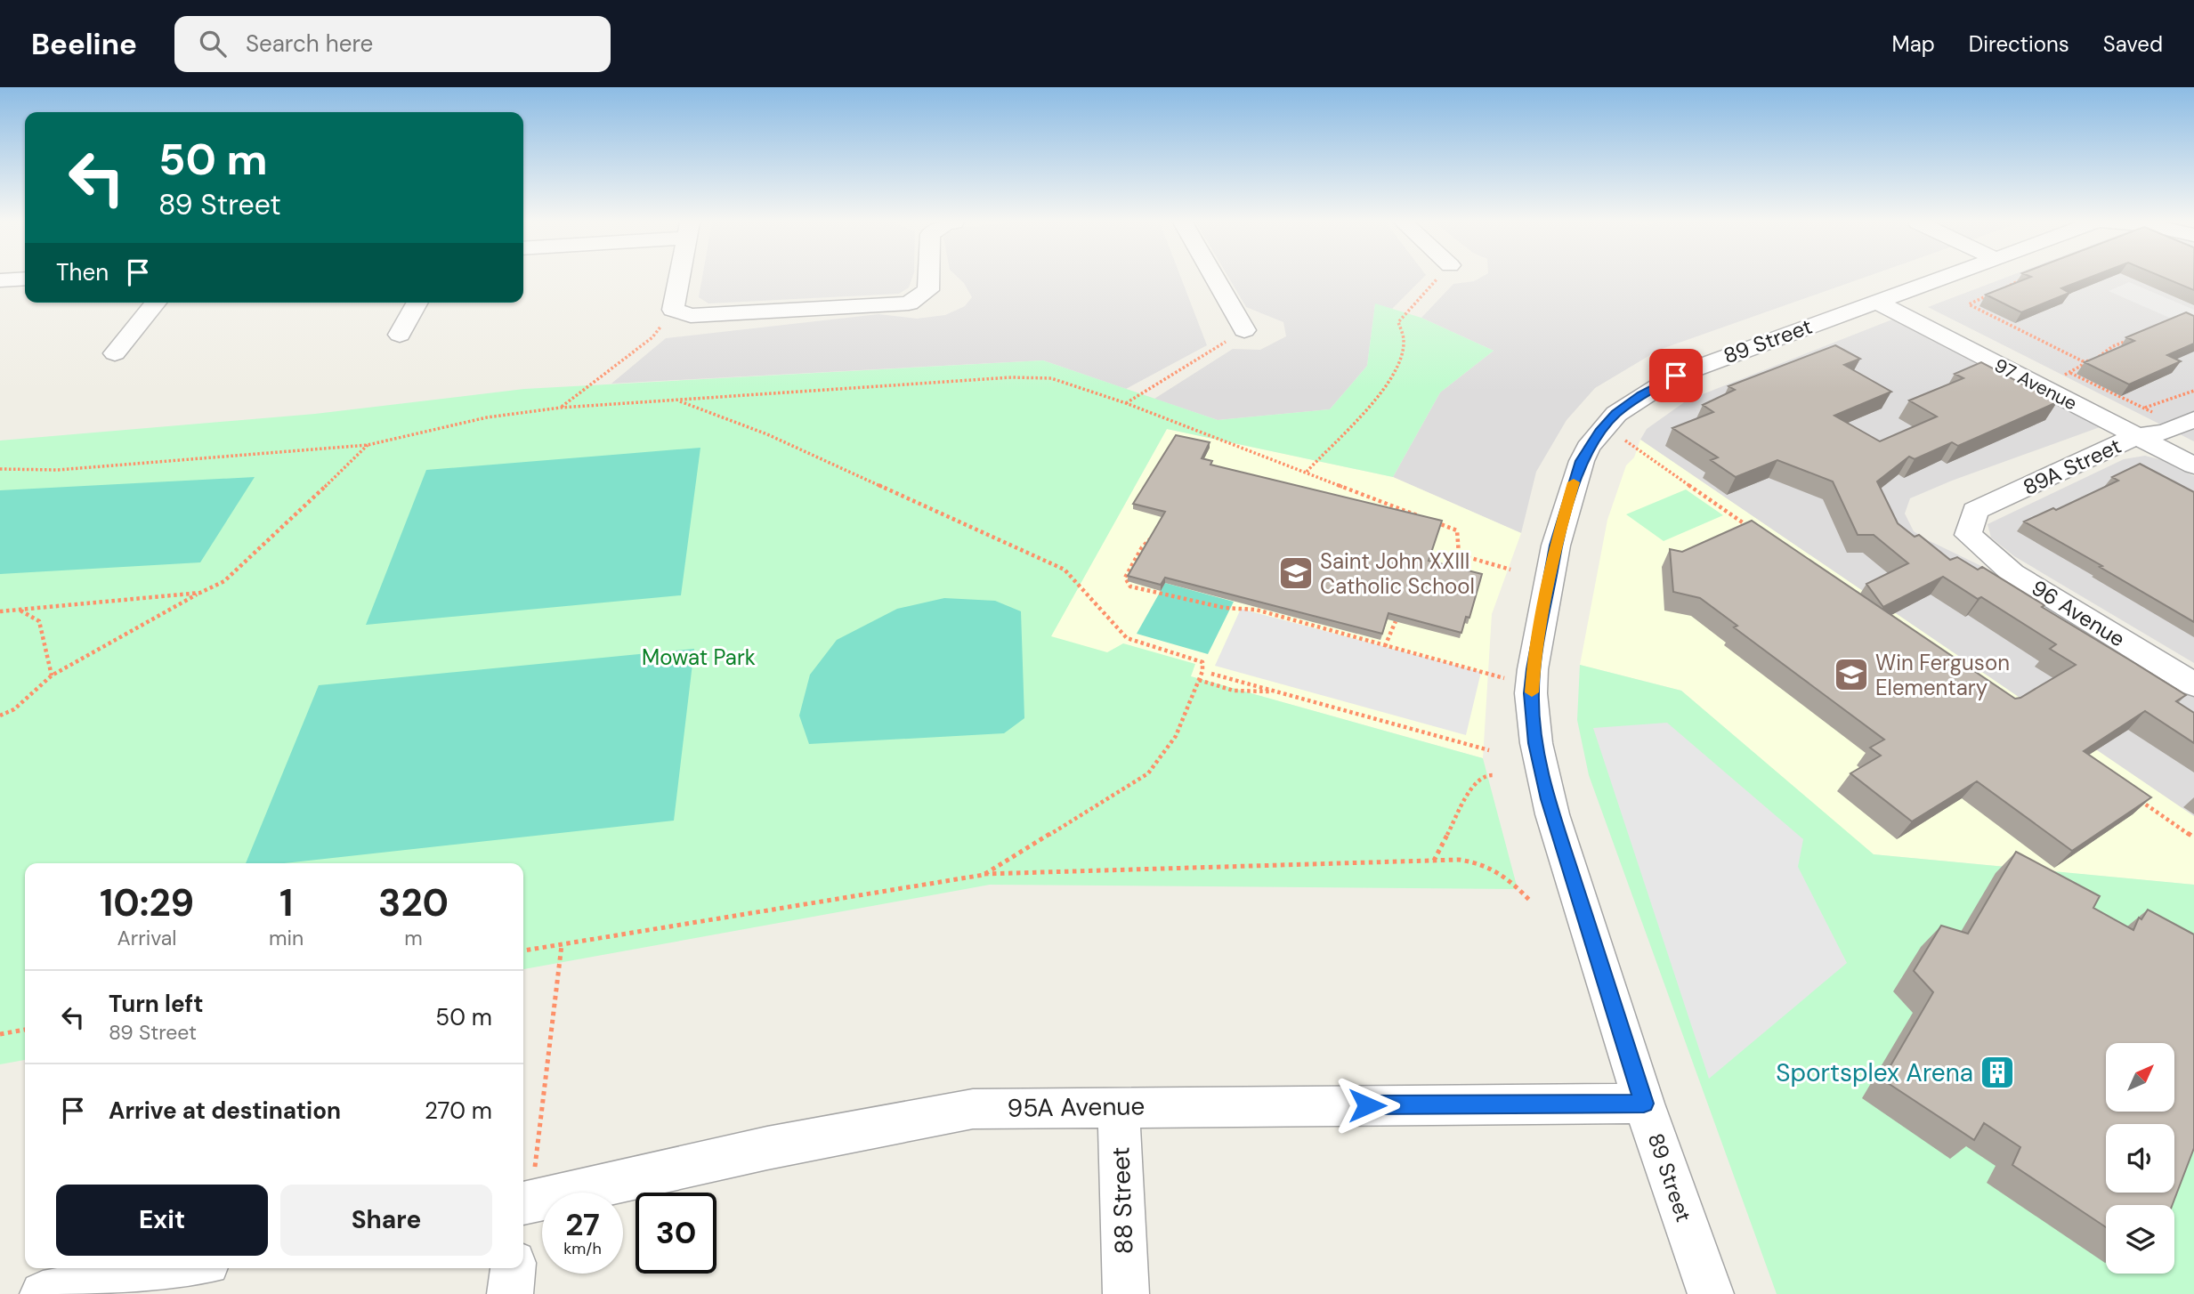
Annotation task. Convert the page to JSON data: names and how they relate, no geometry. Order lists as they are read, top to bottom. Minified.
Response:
{"streets":{"street":["89 Street","97 Avenue","89A Street","96 Avenue","95A Avenue","88 Street"]},"crossings":[["89 Street","97 Avenue"],["89 Street","95A Avenue"],["97 Avenue","89A Street"],["89A Street","96 Avenue"],["95A Avenue","88 Street"]],"parks":["Mowat Park"],"places":{"school or university":["Saint John XXIII Catholic School","Win Ferguson Elementary"],"building":["Sportsplex Arena"]},"north":"top right","page":{"header":"Beeline","search":"Search here","nav":["Map","Directions","Saved"],"turn":["50 m","89 Street"],"then":"Then","eta":["10:29","Arrival","1","min","320","m"],"list":[{"name":"Turn left","note":"89 Street","value":"50 m"},{"name":"Arrive at destination","value":"270 m"}],"buttons":["Exit","Share"],"speed":"27 km/h","limit":"30"}}
